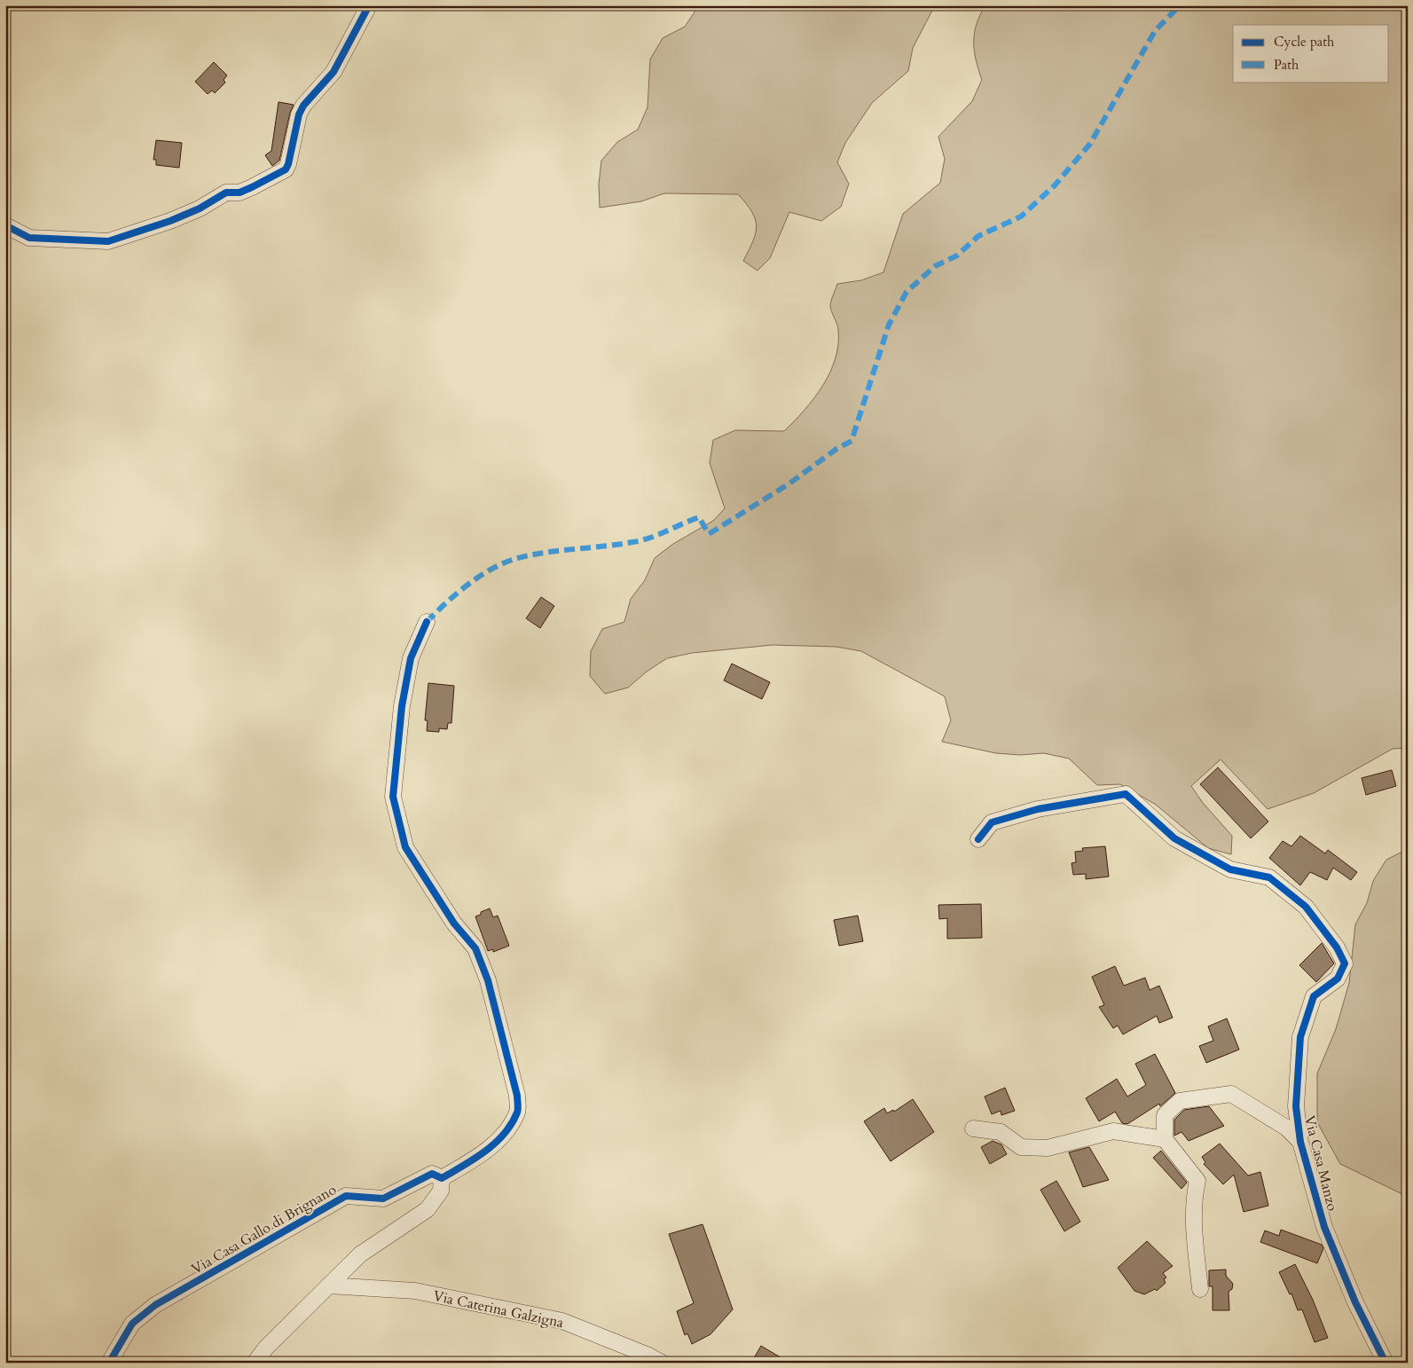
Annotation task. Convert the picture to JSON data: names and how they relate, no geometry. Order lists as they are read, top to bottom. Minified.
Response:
{"streets":{"street":["Via Casa Manzo","Via Casa Gallo di Brignano","Via Caterina Galzigna"]},"legend":["Cycle path","Path"]}
